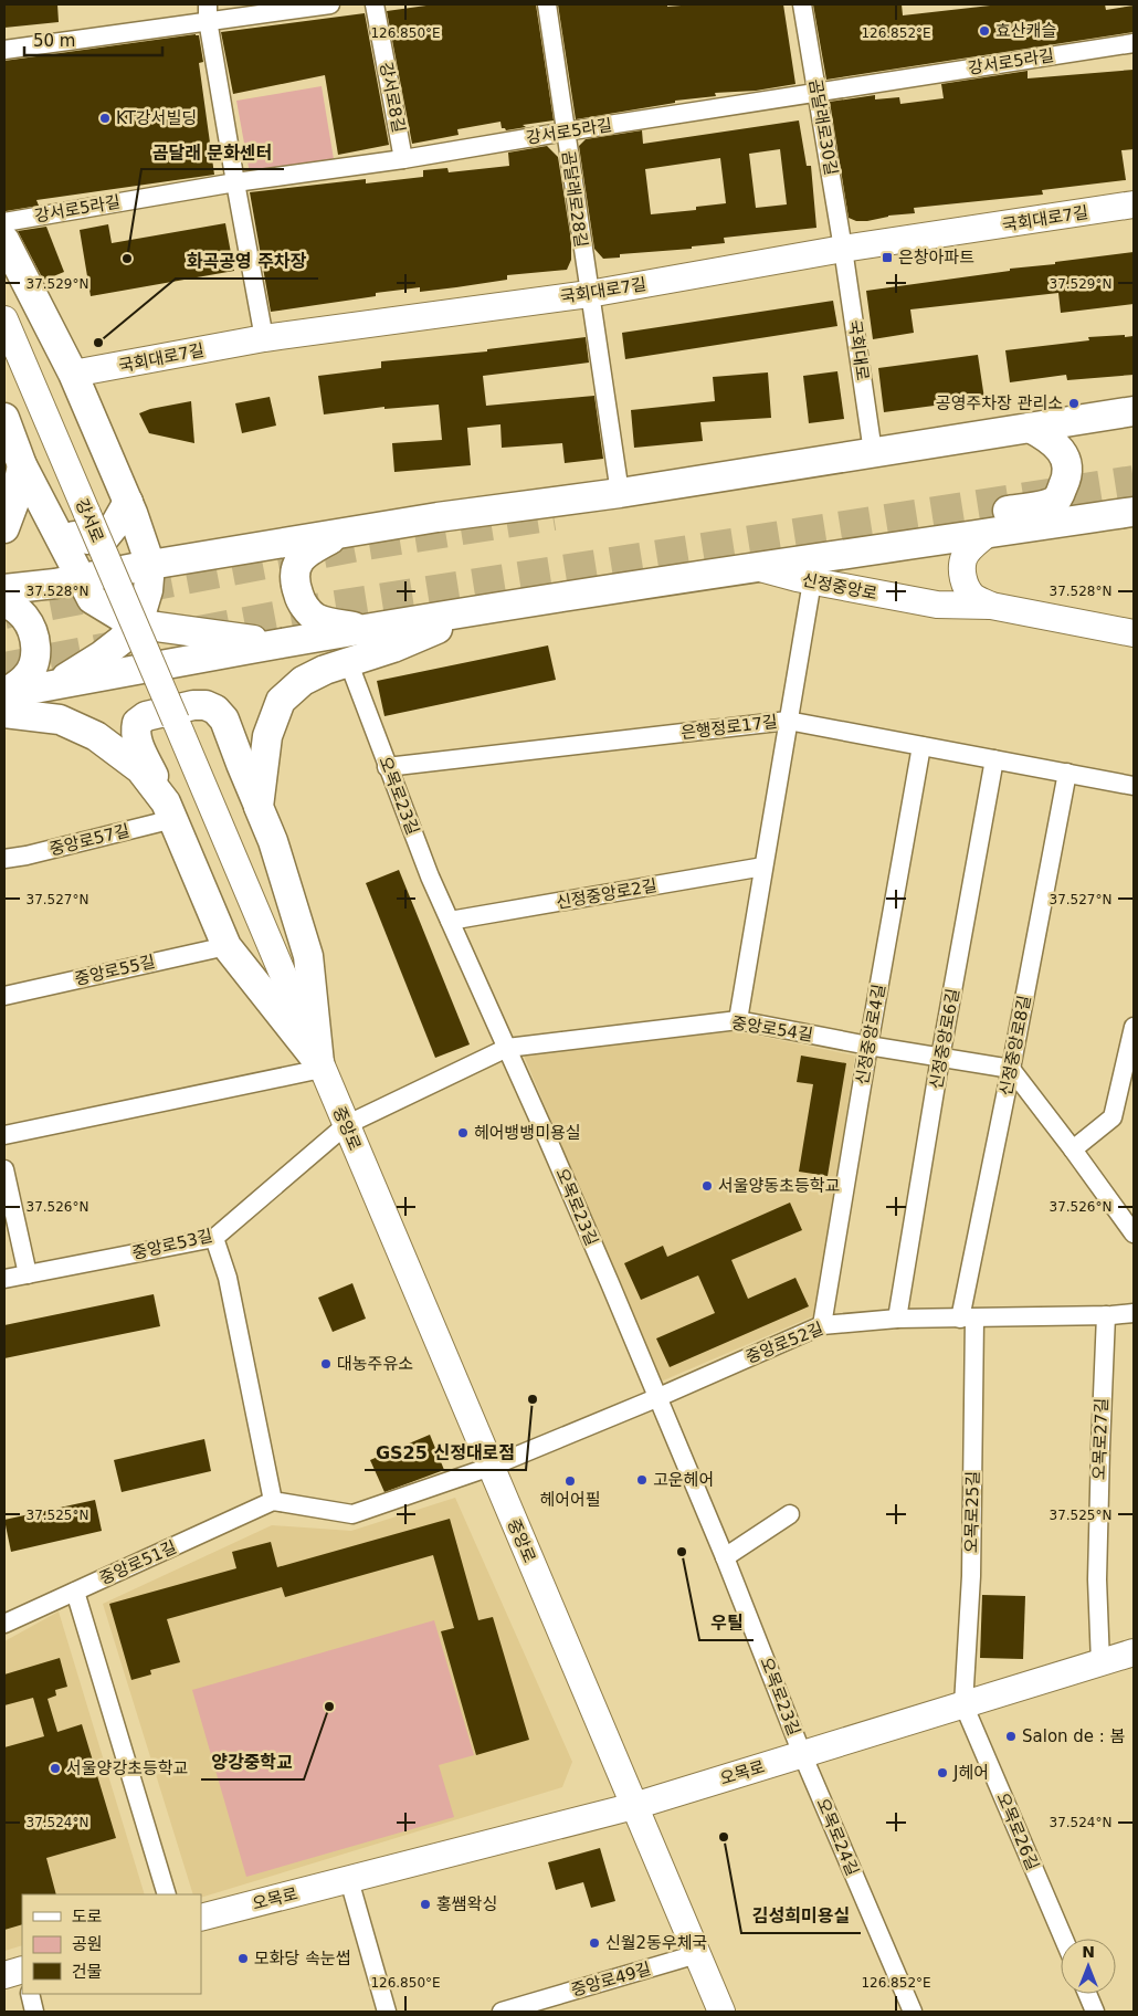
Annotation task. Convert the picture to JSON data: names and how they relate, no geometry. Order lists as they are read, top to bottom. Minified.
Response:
{"streets":{"main road":["국회대로7길","강서로","신정중앙로","중앙로","오목로"],"street":["강서로5라길","강서로8길","곰달래로30길","곰달래로28길","국회대로","은행정로17길","오목로23길","중앙로57길","신정중앙로2길","중앙로55길","중앙로54길","신정중앙로4길","신정중앙로6길","신정중앙로8길","중앙로53길","중앙로52길","오목로27길","오목로25길","중앙로51길","오목로26길","오목로24길","중앙로49길"]},"crossings":[["강서로5라길","강서로8길"],["강서로5라길","곰달래로30길"],["강서로5라길","곰달래로28길"],["곰달래로30길","국회대로7길"],["곰달래로30길","국회대로"],["곰달래로28길","국회대로7길"],["국회대로7길","국회대로"],["강서로","중앙로"],["은행정로17길","오목로23길"],["은행정로17길","신정중앙로4길"],["은행정로17길","신정중앙로6길"],["은행정로17길","신정중앙로8길"],["오목로23길","신정중앙로2길"],["오목로23길","중앙로54길"],["오목로23길","중앙로52길"],["오목로23길","오목로"],["오목로23길","오목로24길"],["중앙로54길","신정중앙로4길"],["중앙로54길","신정중앙로6길"],["중앙로54길","신정중앙로8길"],["중앙로54길","중앙로"],["중앙로54길","중앙로53길"],["신정중앙로4길","중앙로52길"],["신정중앙로6길","중앙로52길"],["신정중앙로8길","중앙로52길"],["신정중앙로8길","오목로25길"],["중앙로","중앙로53길"],["중앙로","중앙로52길"],["중앙로","오목로"],["중앙로","중앙로49길"],["중앙로52길","오목로27길"],["중앙로52길","오목로25길"],["오목로27길","오목로"],["오목로25길","오목로"],["오목로25길","오목로26길"],["오목로","오목로26길"],["오목로","오목로24길"]],"places":{"other":["효산캐슬","KT강서빌딩","곰달래 문화센터","화곡공영 주차장","공영주차장 관리소","헤어뱅뱅미용실","서울양동초등학교","대농주유소","GS25 신정대로점","고운헤어","헤어어필","우틸","양강중학교","Salon de : 봄","서울양강초등학교","J헤어","김성희미용실","홍쌤왁싱","신월2동우체국","모화당 속눈썹"],"transit":["은창아파트"]},"legend":["도로","공원","건물"],"scale_bar":"50 m","north":"top","coordinates":["126.850°E","126.852°E","37.529°N","37.528°N","37.527°N","37.526°N","37.525°N","37.524°N"]}
